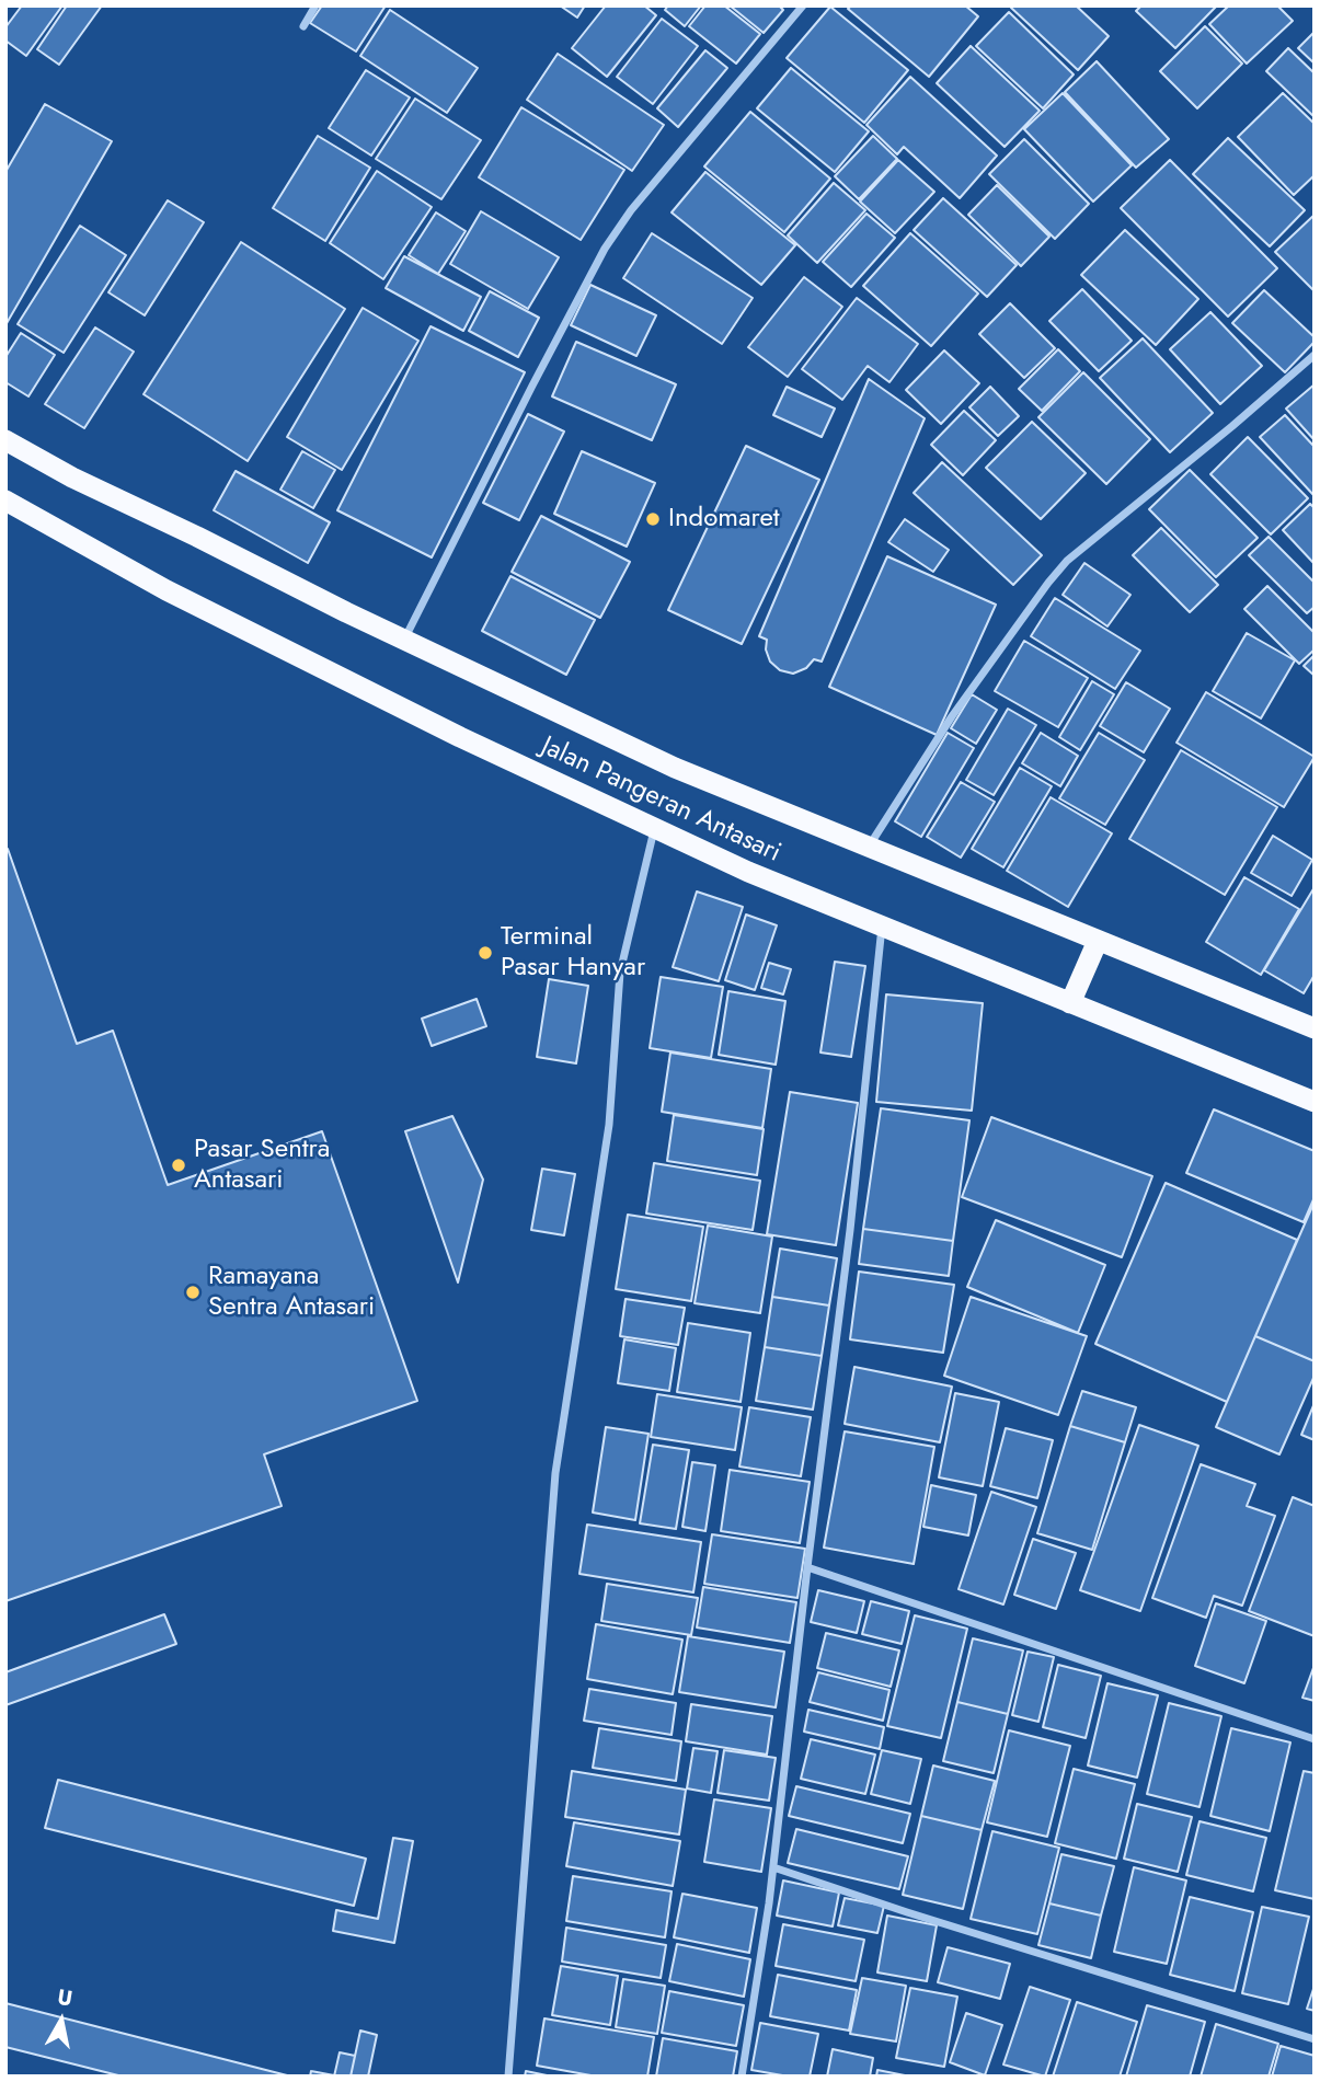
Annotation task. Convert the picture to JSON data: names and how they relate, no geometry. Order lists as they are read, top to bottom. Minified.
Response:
{"streets":{"highway":["Jalan Pangeran Antasari"]},"places":["Indomaret","Terminal Pasar Hanyar","Pasar Sentra Antasari","Ramayana Sentra Antasari"],"north":"top"}
